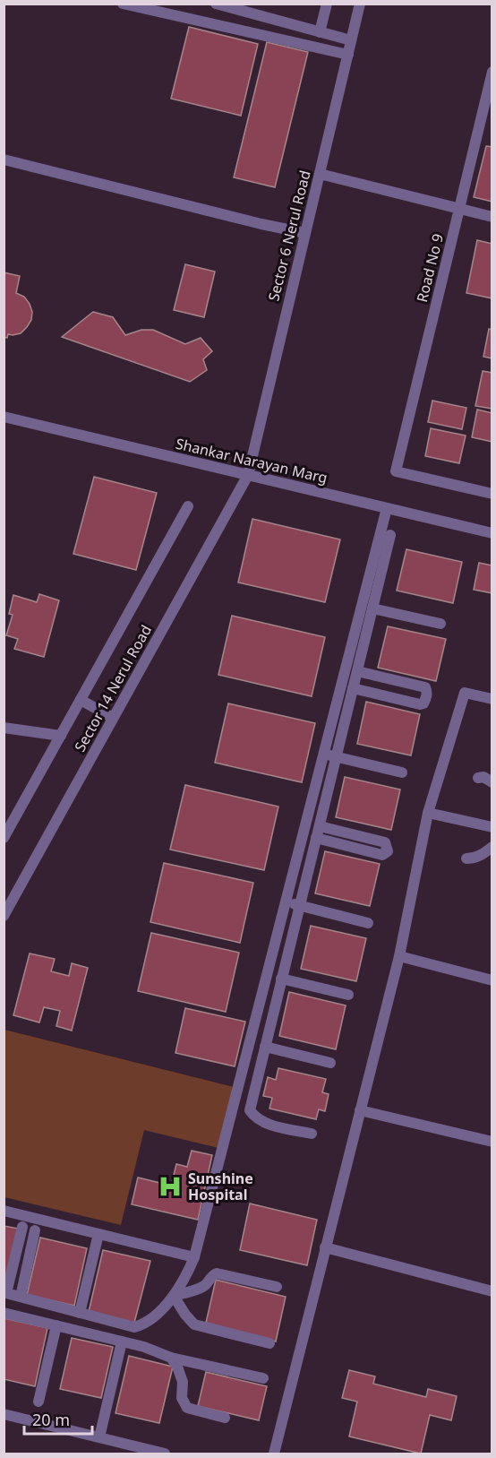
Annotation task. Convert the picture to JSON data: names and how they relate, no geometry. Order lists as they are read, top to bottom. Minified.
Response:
{"streets":{"street":["Sector 6 Nerul Road","Road No 9","Shankar Narayan Marg","Sector 14 Nerul Road"]},"crossings":[["Sector 6 Nerul Road","Shankar Narayan Marg"],["Sector 6 Nerul Road","Sector 14 Nerul Road"],["Shankar Narayan Marg","Sector 14 Nerul Road"]],"places":{"hospital":["Sunshine Hospital"]},"scale_bar":"20 m"}
